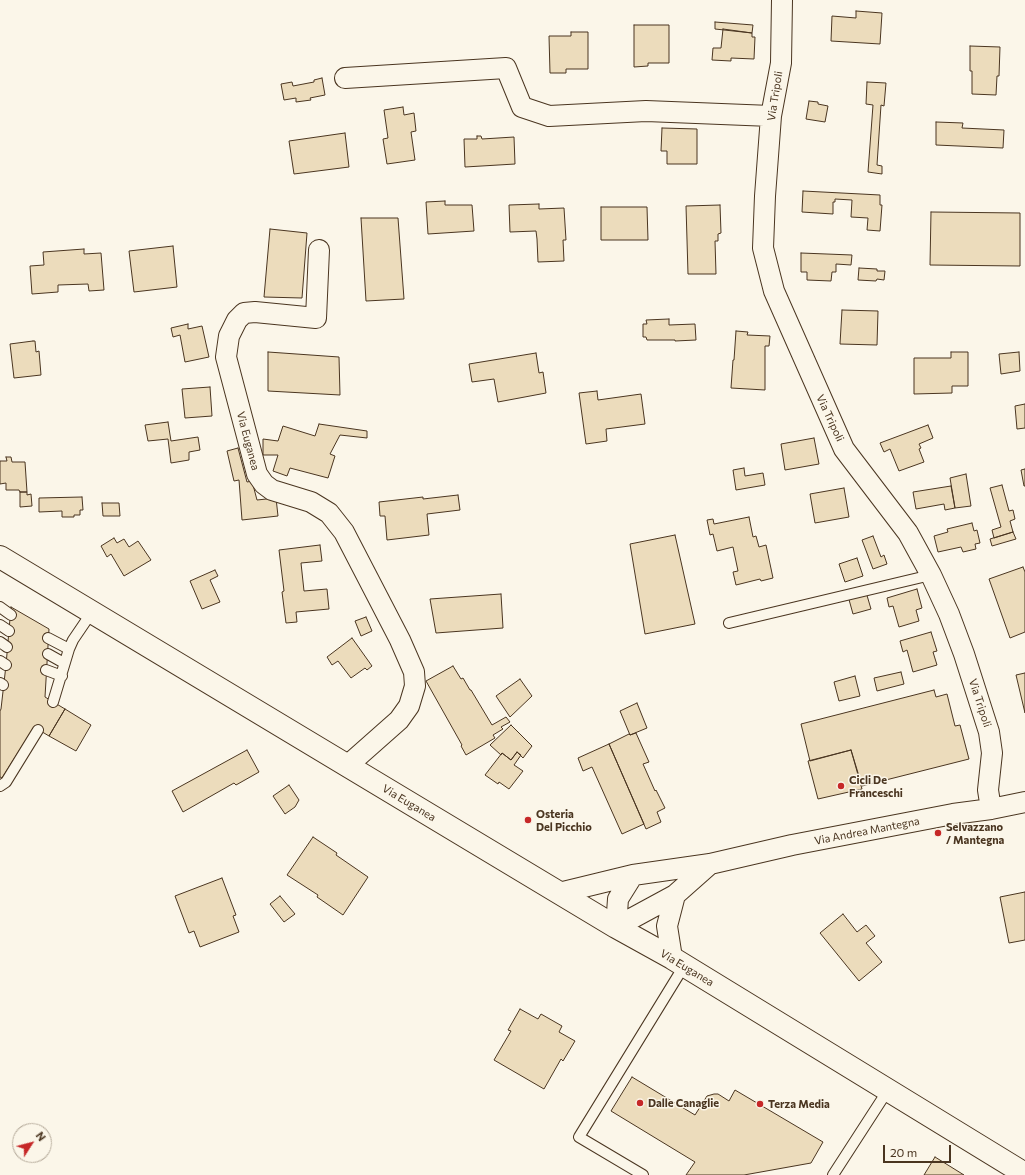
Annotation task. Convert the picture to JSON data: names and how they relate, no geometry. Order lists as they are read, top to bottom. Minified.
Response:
{"streets":{"street":["Via Tripoli","Via Euganea","Via Andrea Mantegna"]},"crossings":[["Via Tripoli","Via Andrea Mantegna"],["Via Euganea","Via Andrea Mantegna"]],"places":["Cicli De Franceschi","Osteria Del Picchio","Selvazzano / Mantegna","Dalle Canaglie","Terza Media"],"scale_bar":"20 m","north":"top right"}
